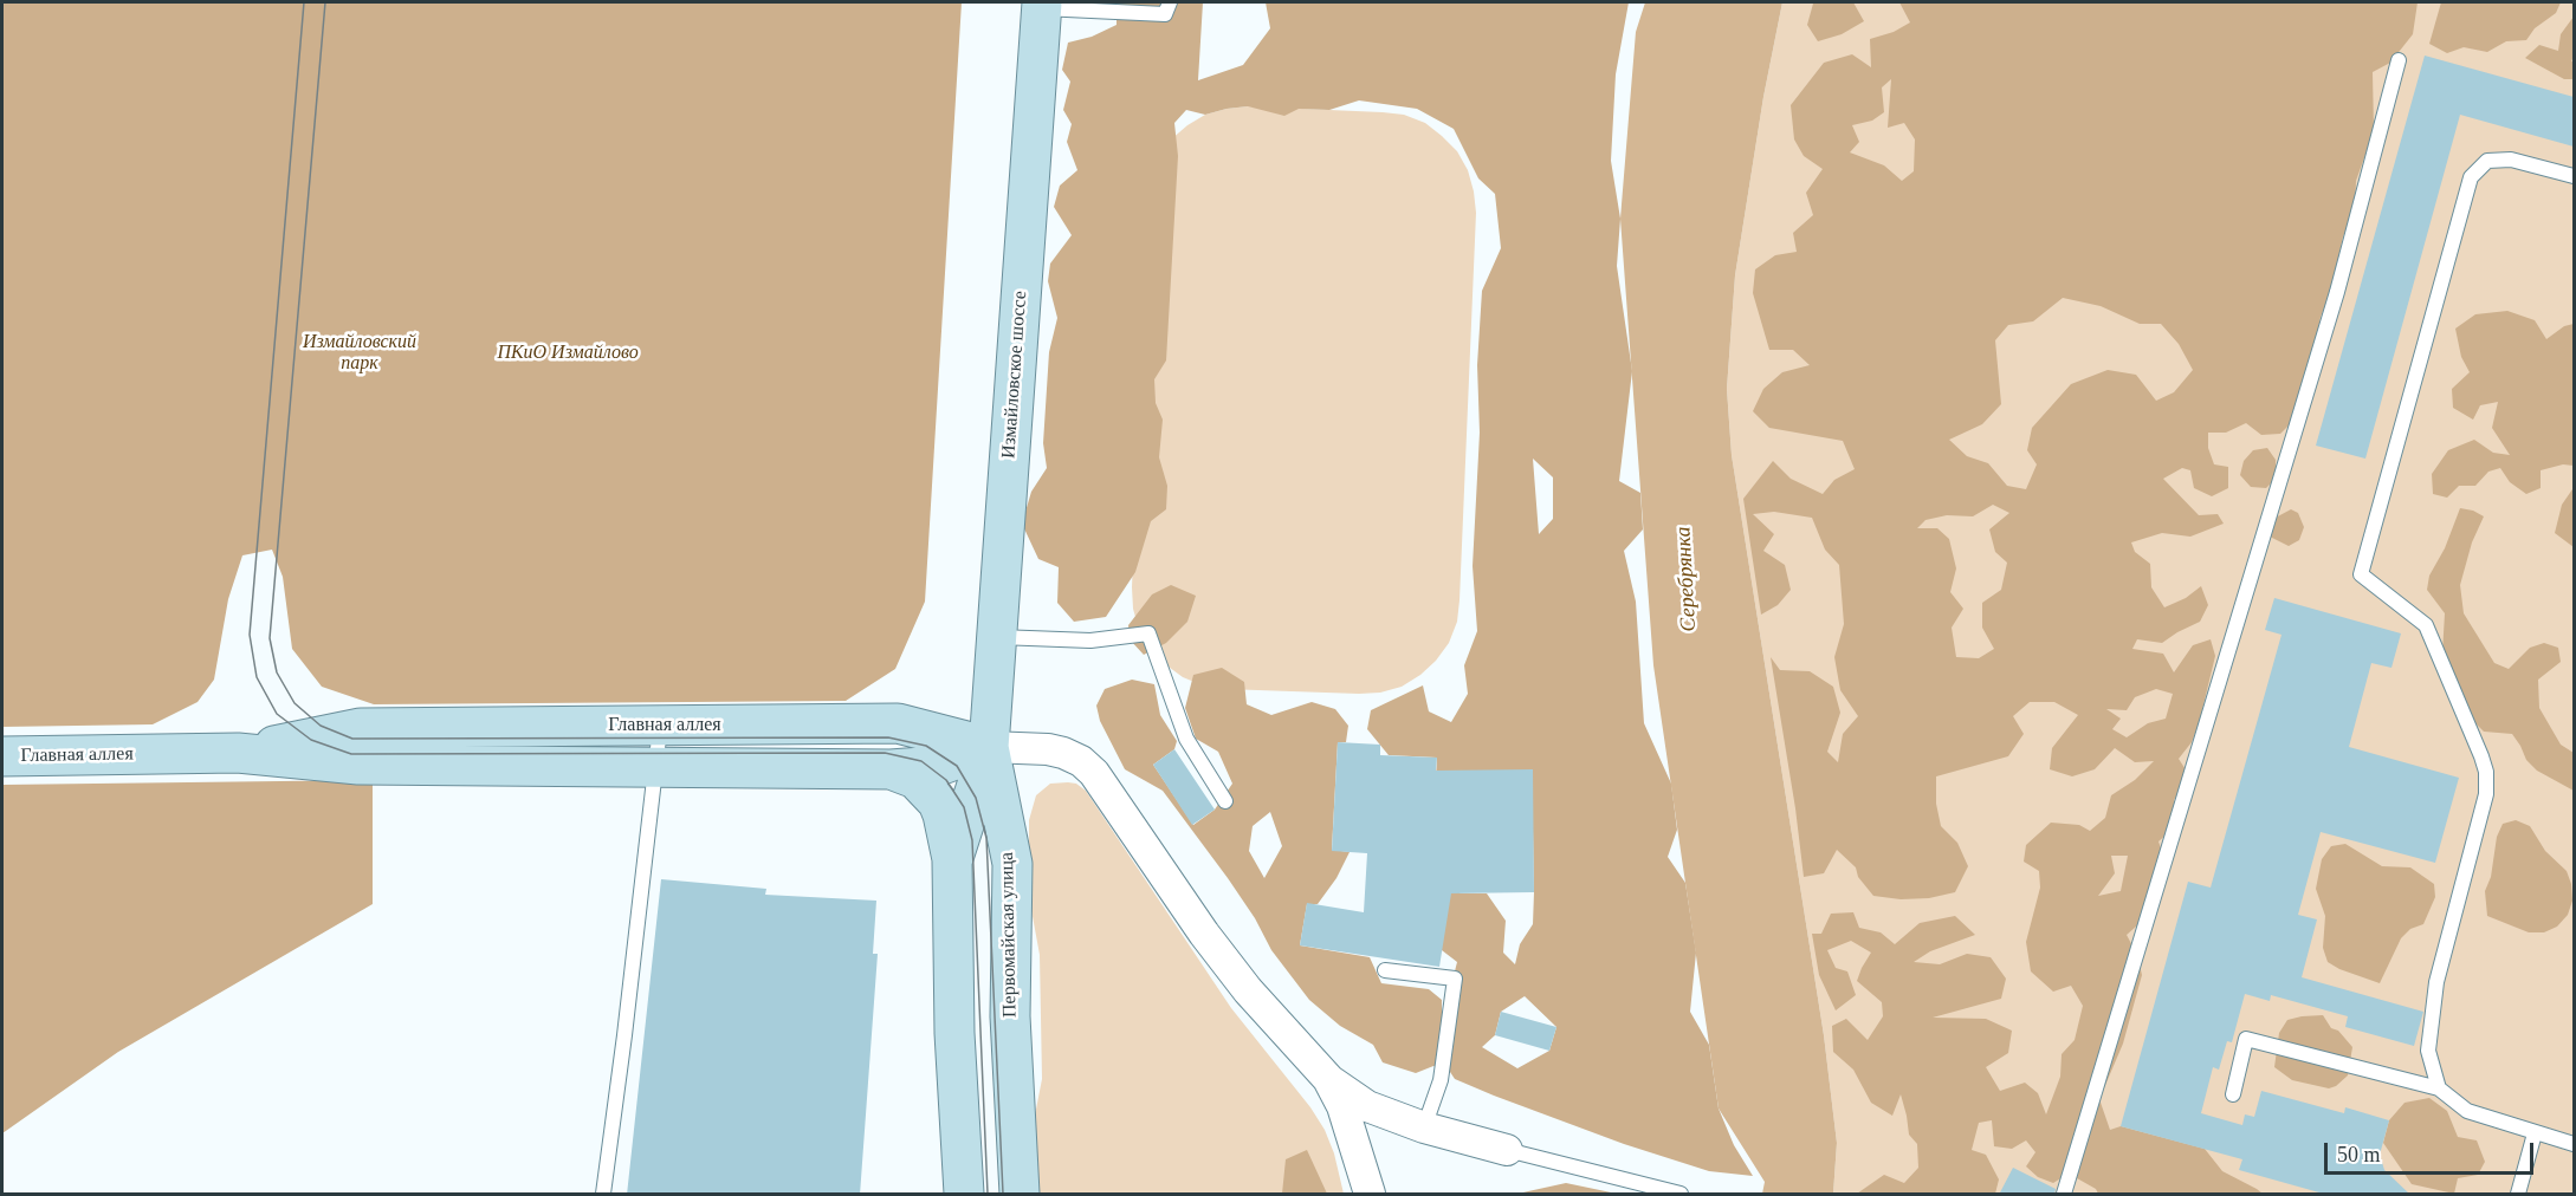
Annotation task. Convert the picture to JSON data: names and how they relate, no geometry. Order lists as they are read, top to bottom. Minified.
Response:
{"streets":{"main road":["Измайловское шоссе","Главная аллея","Первомайская улица"]},"crossings":[["Измайловское шоссе","Главная аллея"],["Измайловское шоссе","Первомайская улица"],["Главная аллея","Первомайская улица"]],"water":["Серебрянка"],"parks":["Измайловский парк","ПКиО Измайлово"],"scale_bar":"50 m"}
